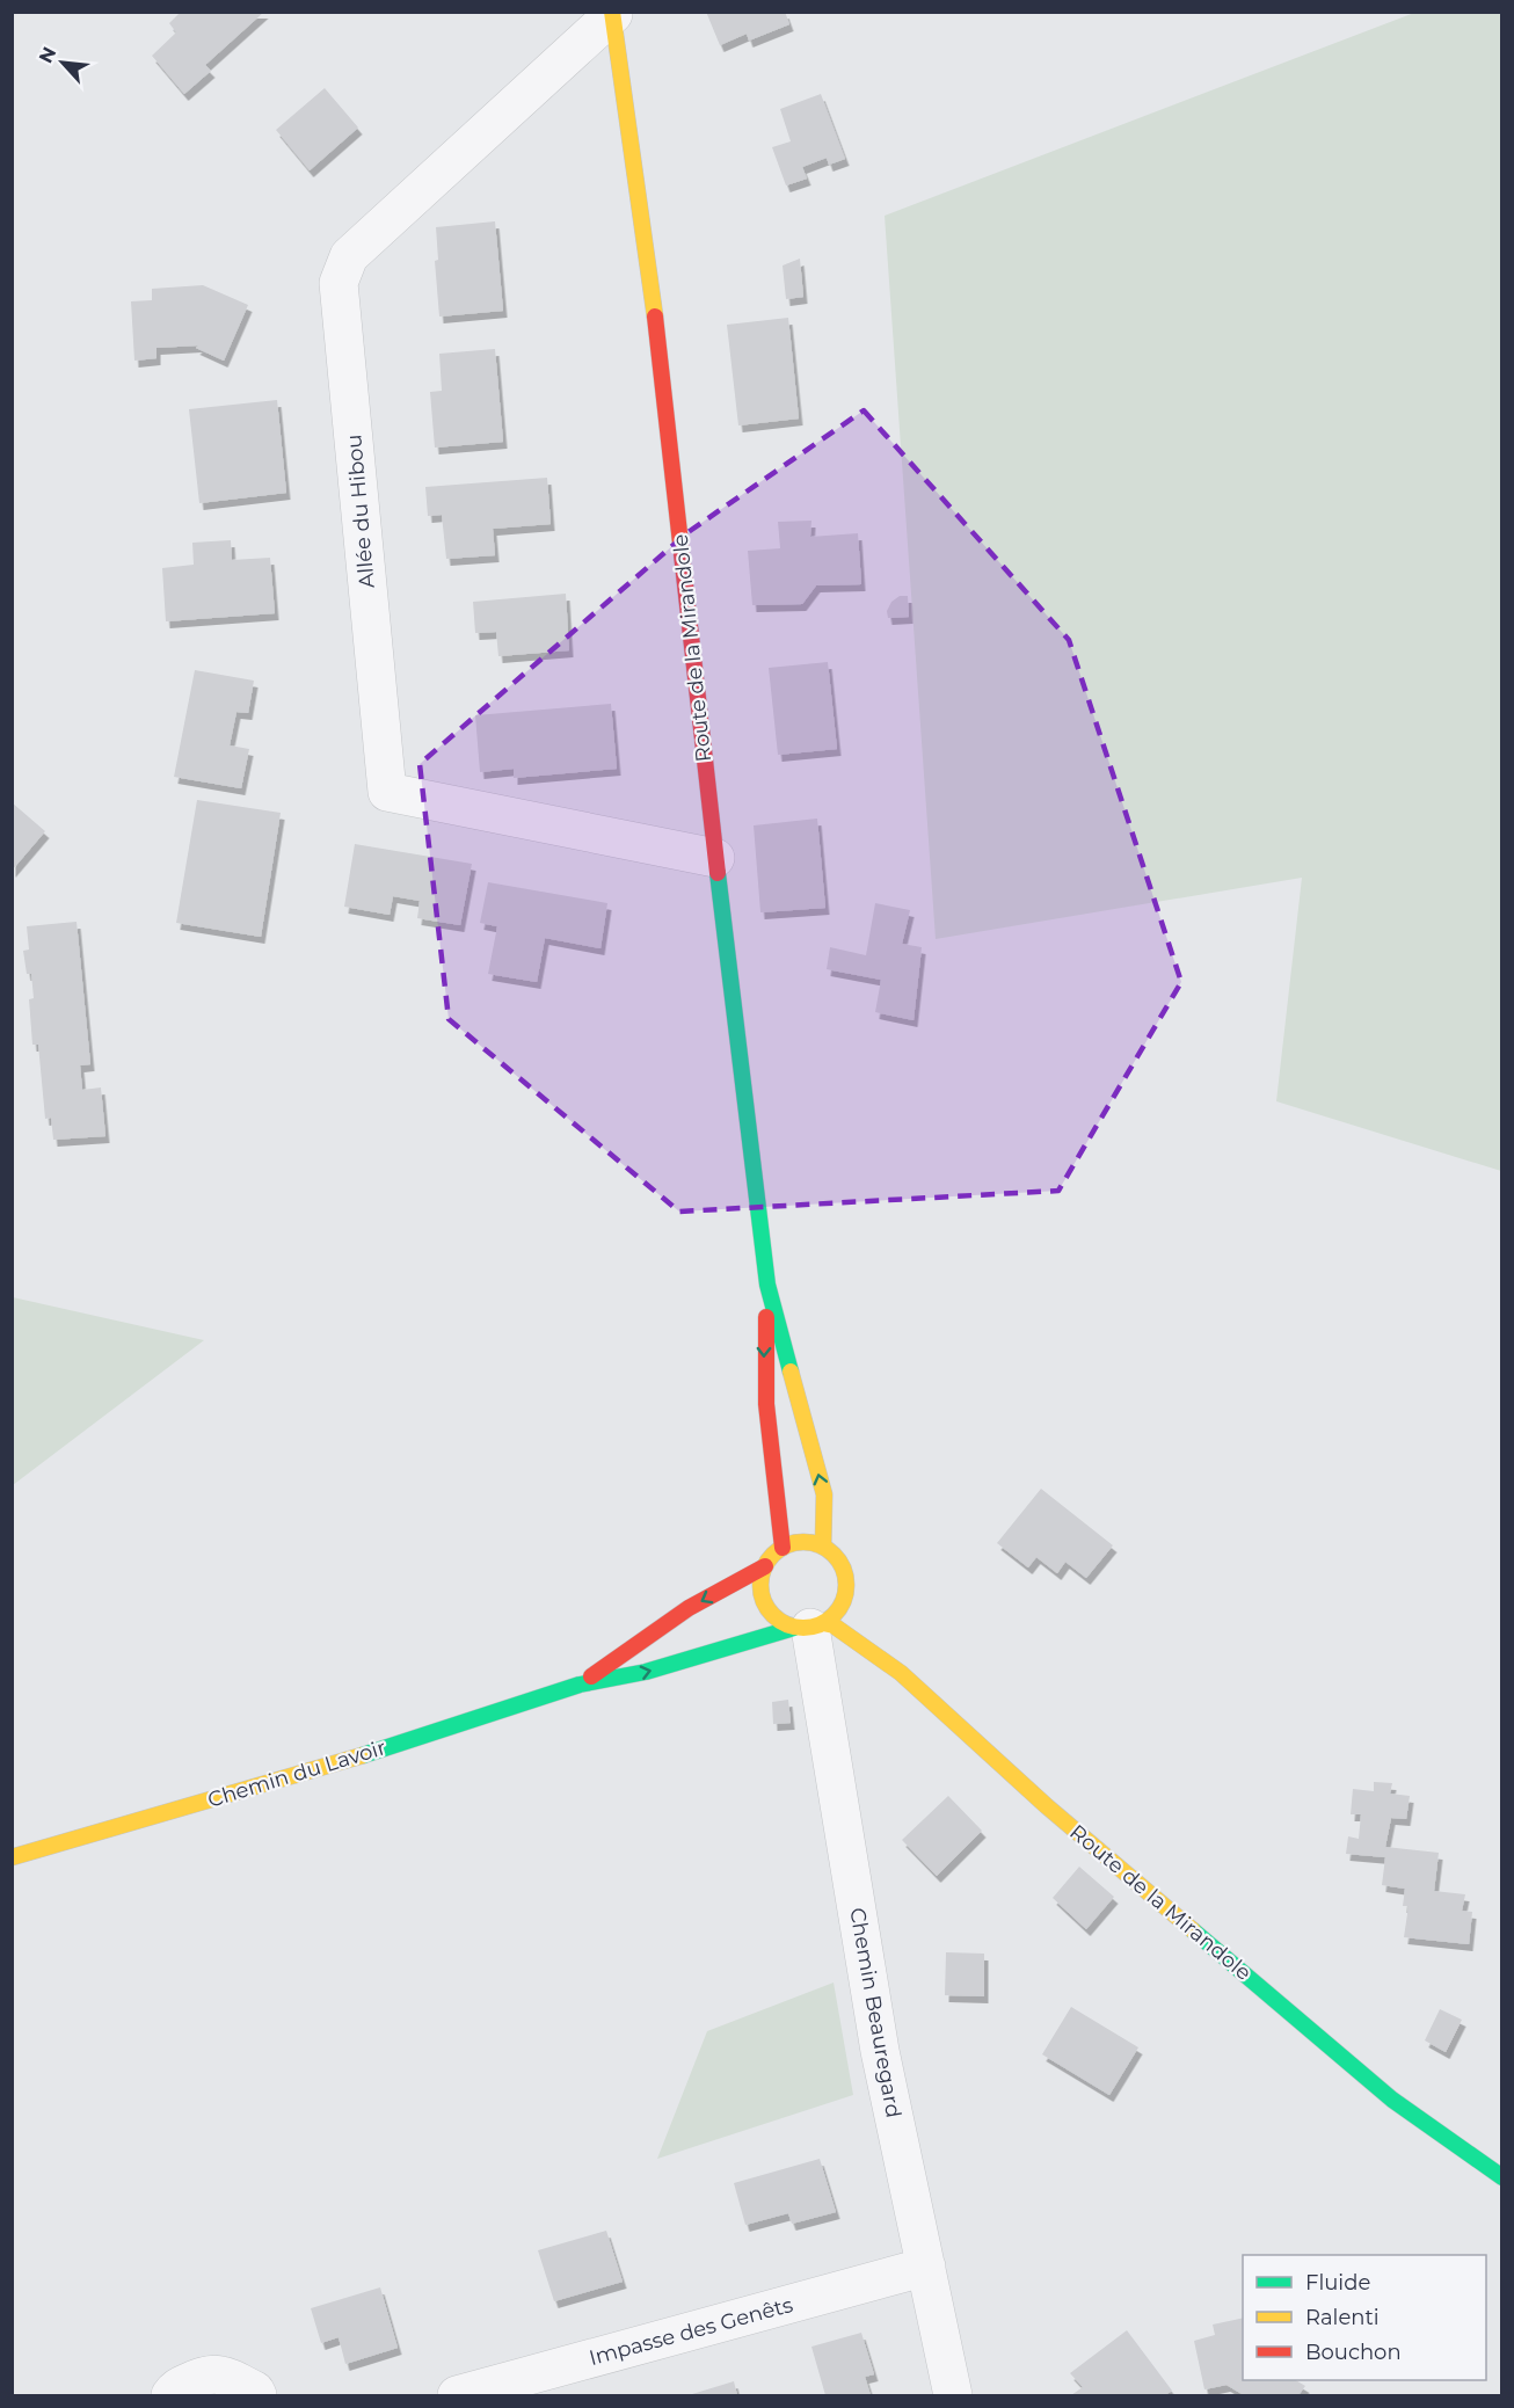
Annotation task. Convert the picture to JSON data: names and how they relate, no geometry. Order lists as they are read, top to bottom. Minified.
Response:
{"streets":{"street":["Allée du Hibou","Route de la Mirandole","Chemin du Lavoir","Chemin Beauregard","Impasse des Genêts"]},"crossings":[["Allée du Hibou","Route de la Mirandole"],["Route de la Mirandole","Chemin du Lavoir"],["Route de la Mirandole","Chemin Beauregard"],["Chemin du Lavoir","Chemin Beauregard"],["Chemin Beauregard","Impasse des Genêts"]],"legend":["Fluide","Ralenti","Bouchon"],"north":"top left"}
